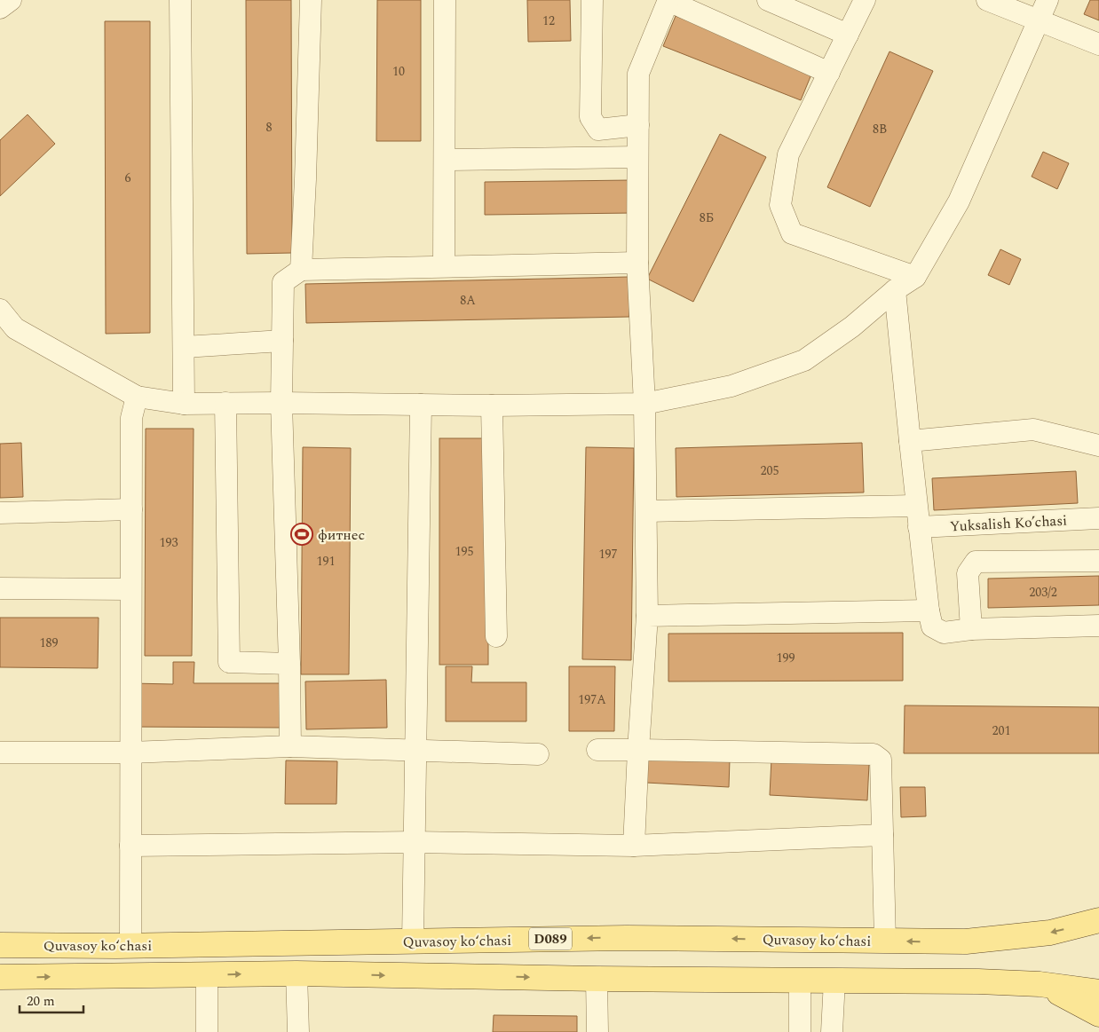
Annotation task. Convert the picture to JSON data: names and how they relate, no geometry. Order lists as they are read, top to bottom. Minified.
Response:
{"streets":{"main road":["D089","Quvasoy koʻchasi"],"street":["Yuksalish Ko’chasi"]},"places":{"sports":["фитнес"]},"house_numbers":["12","10","8","8В","6","8Б","8А","205","193","195","197","191","203/2","189","199","197A","201"],"scale_bar":"20 m"}
